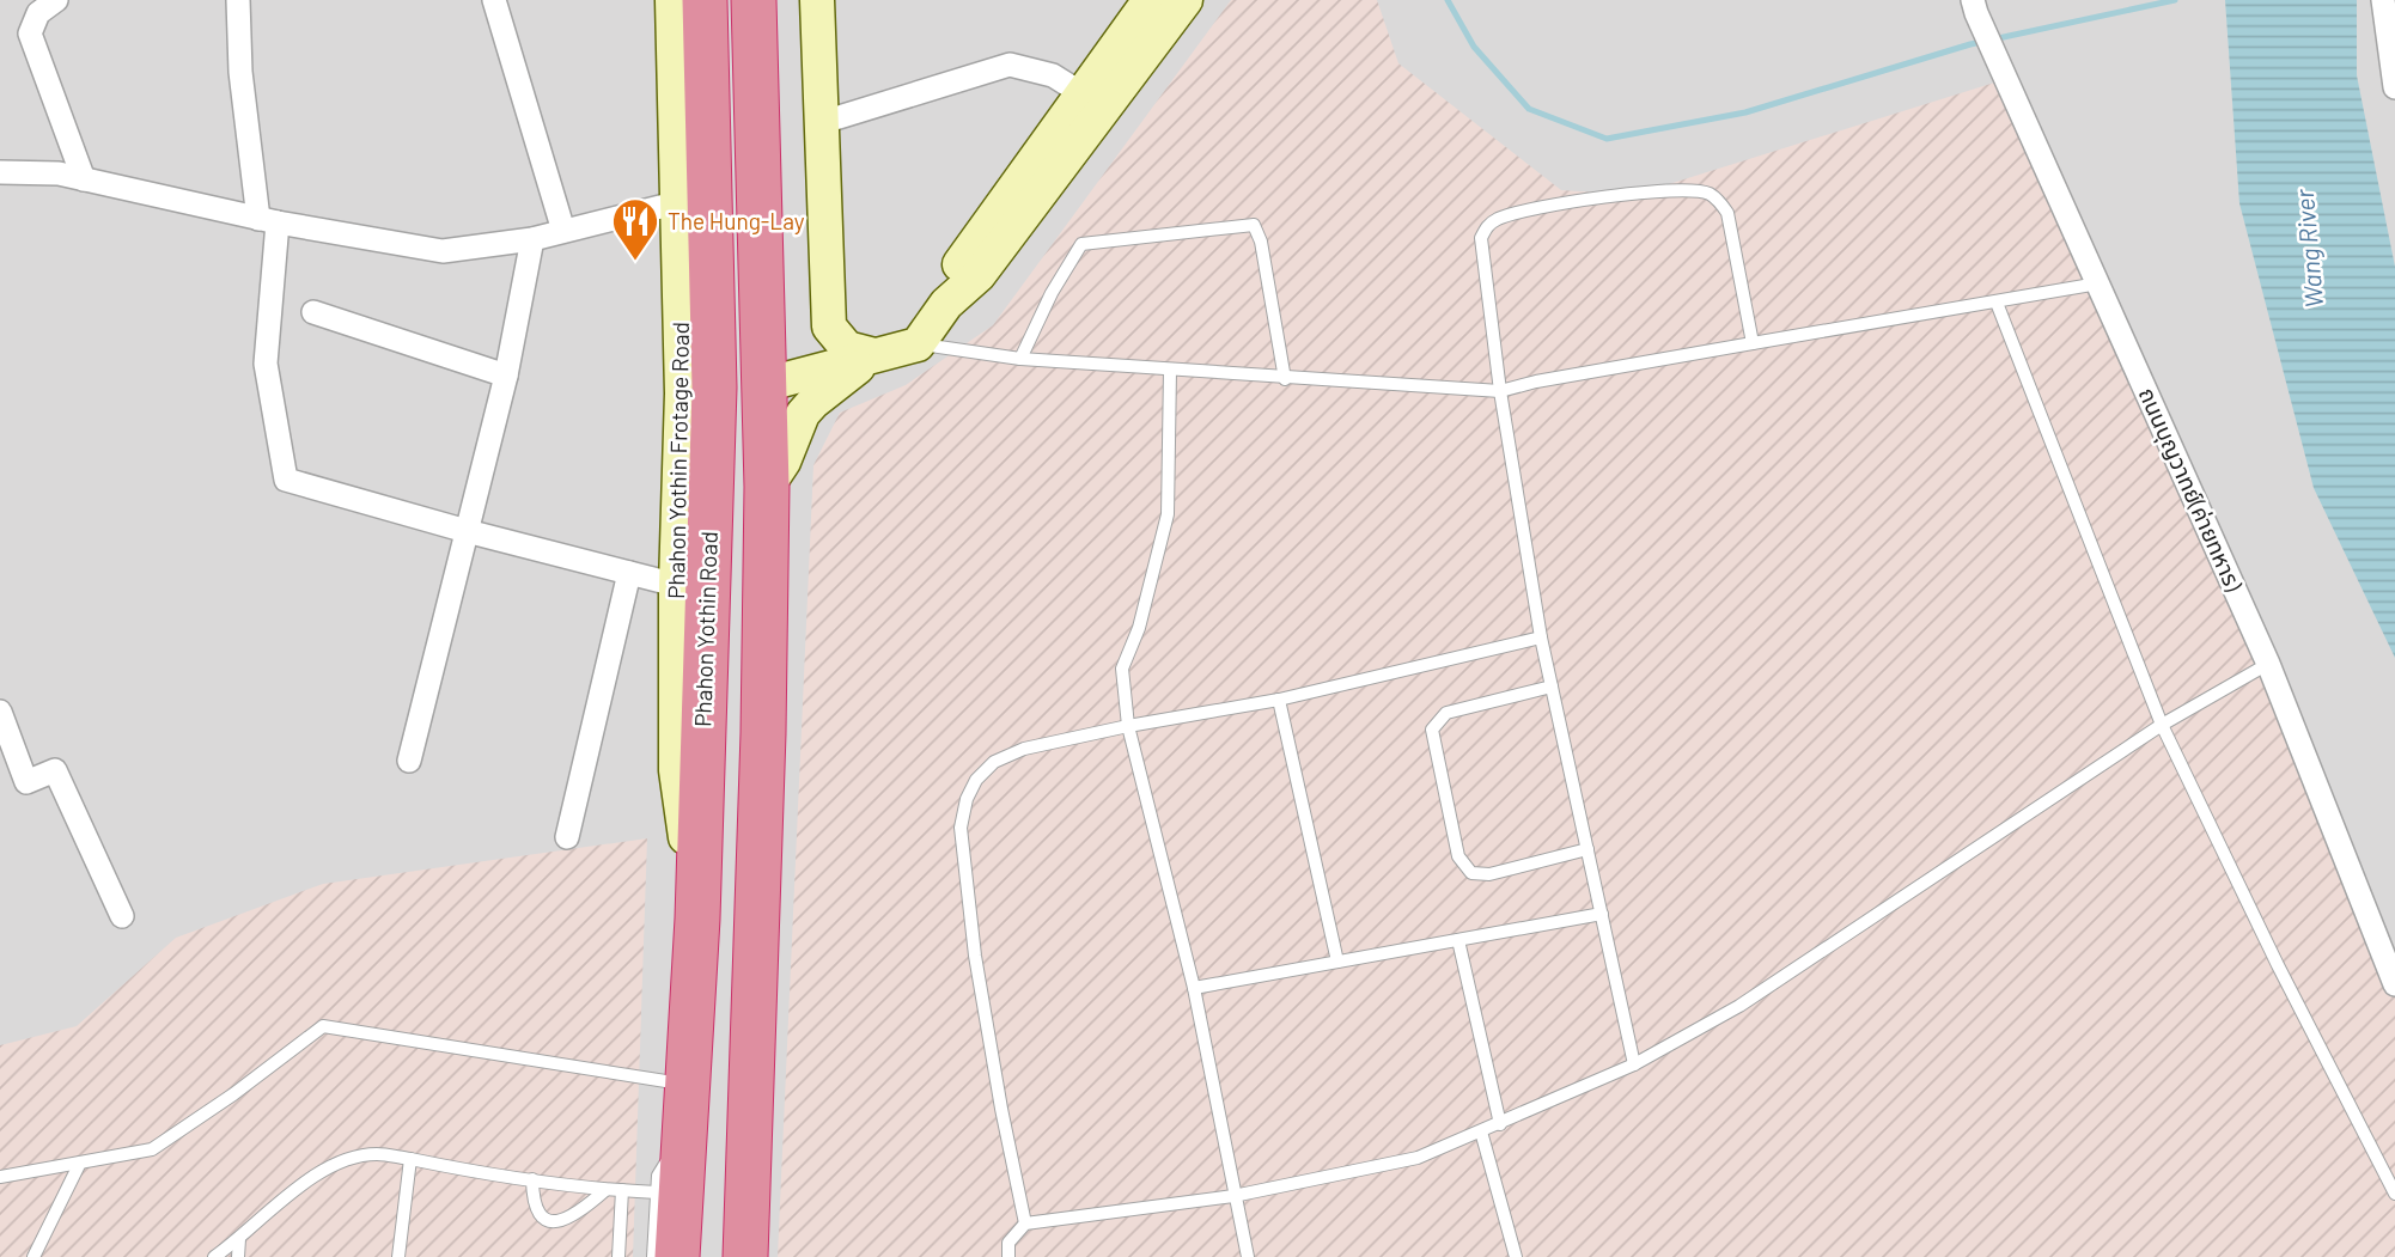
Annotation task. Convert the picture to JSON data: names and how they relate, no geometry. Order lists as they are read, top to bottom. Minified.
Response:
{"streets":{"highway":["Phahon Yothin Road"],"main road":["Phahon Yothin Frotage Road"],"street":["ถนนบุญวาทย์(ค่ายทหาร)"]},"crossings":[["Phahon Yothin Frotage Road","Phahon Yothin Road"]],"water":["Wang River"],"places":{"restaurant":["The Hung-Lay"]}}
